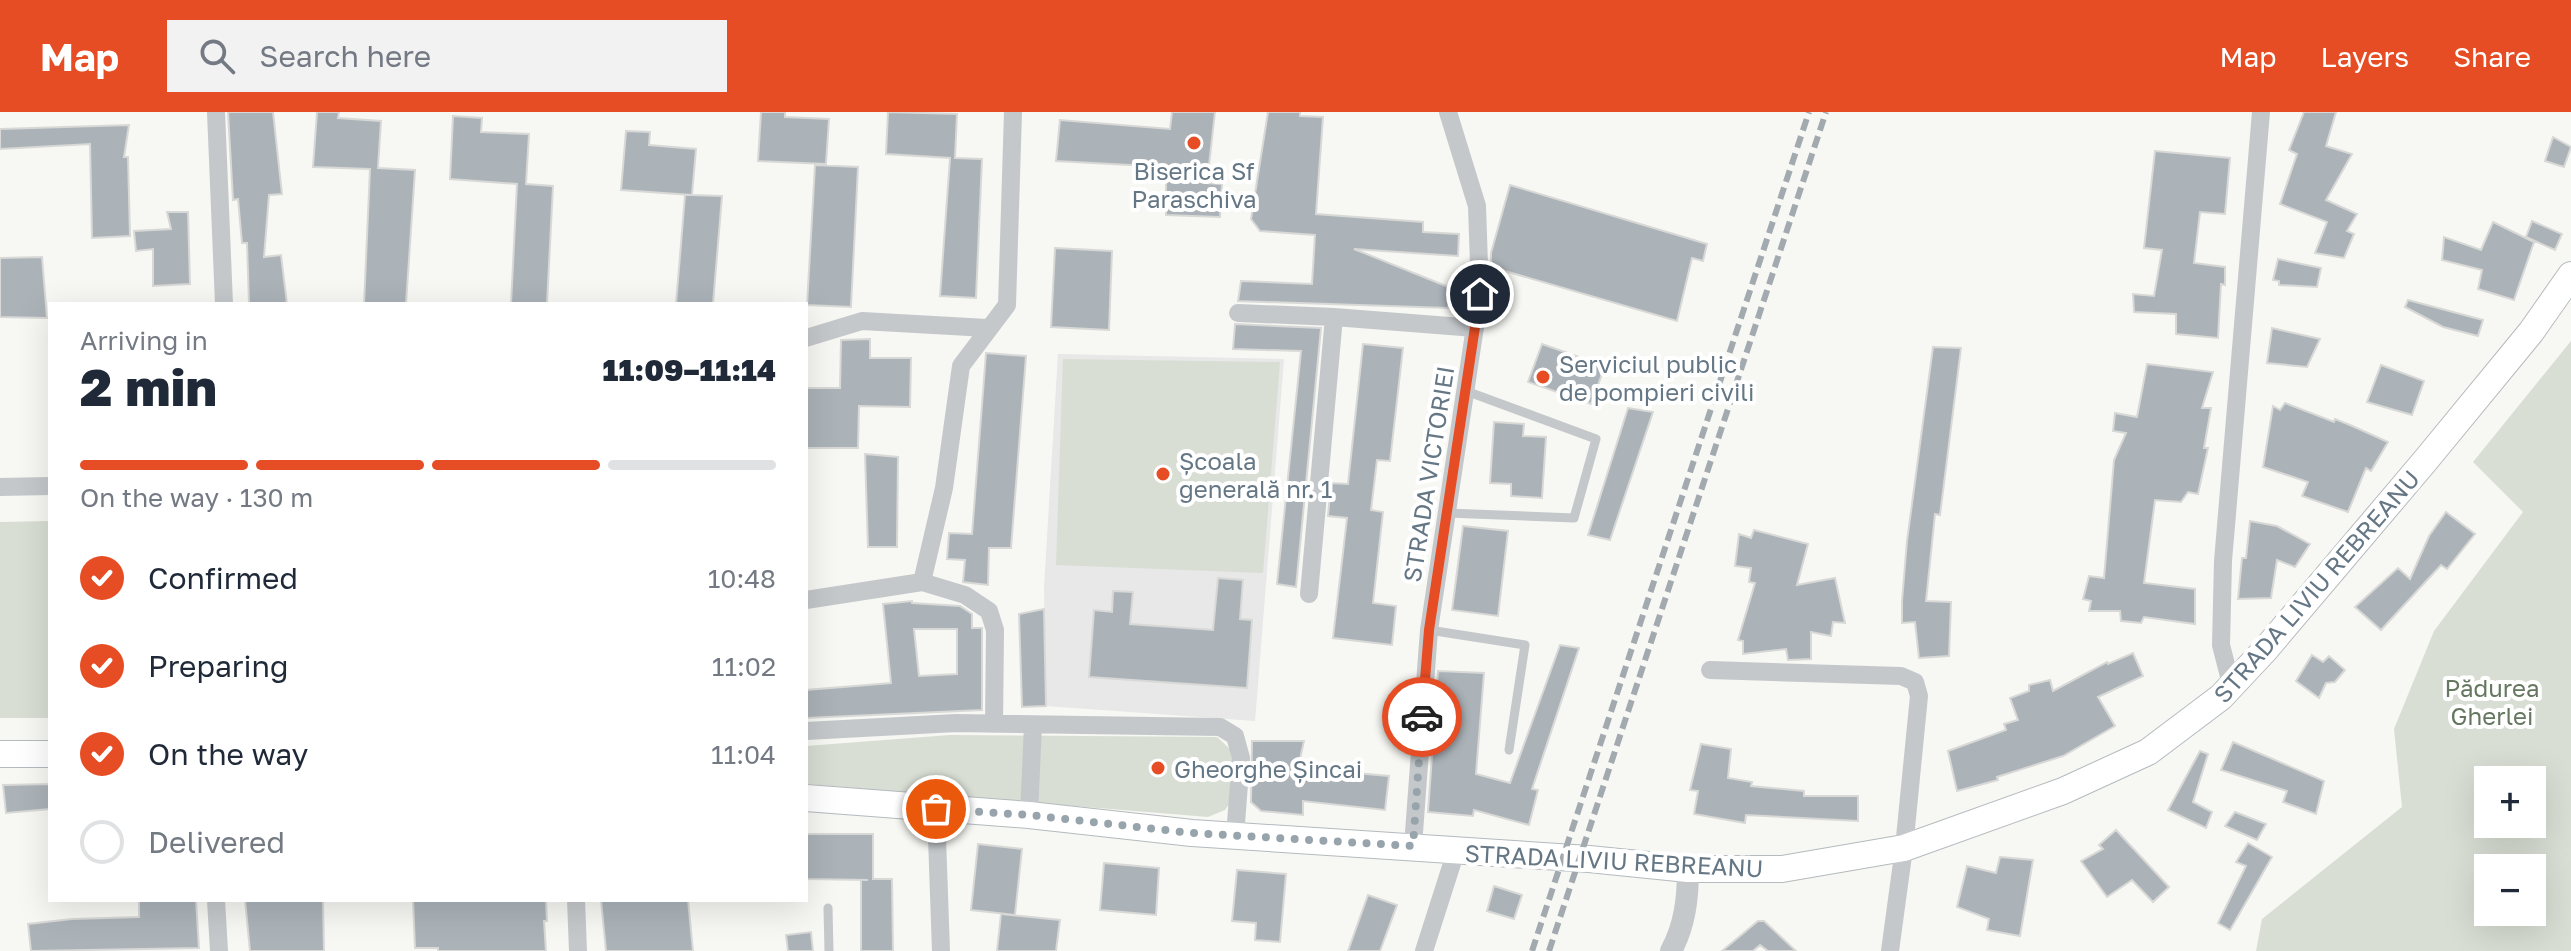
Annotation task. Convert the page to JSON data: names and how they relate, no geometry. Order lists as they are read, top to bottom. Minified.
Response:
{"streets":{"main road":["STRADA LIVIU REBREANU"],"street":["STRADA VICTORIEI"]},"crossings":[["STRADA VICTORIEI","STRADA LIVIU REBREANU"]],"parks":["Pădurea Gherlei"],"places":["Biserica Sf Paraschiva","Serviciul public de pompieri civili","Școala generală nr. 1","Gheorghe Șincai"],"page":{"header":"Map","search":"Search here","nav":["Map","Layers","Share"],"heading":["2 min","Arriving in","11:09–11:14"],"bar":"On the way · 130 m","list":[["Confirmed","10:48"],["Preparing","11:02"],["On the way","11:04"],"Delivered"],"map_buttons":["+","−"]}}
